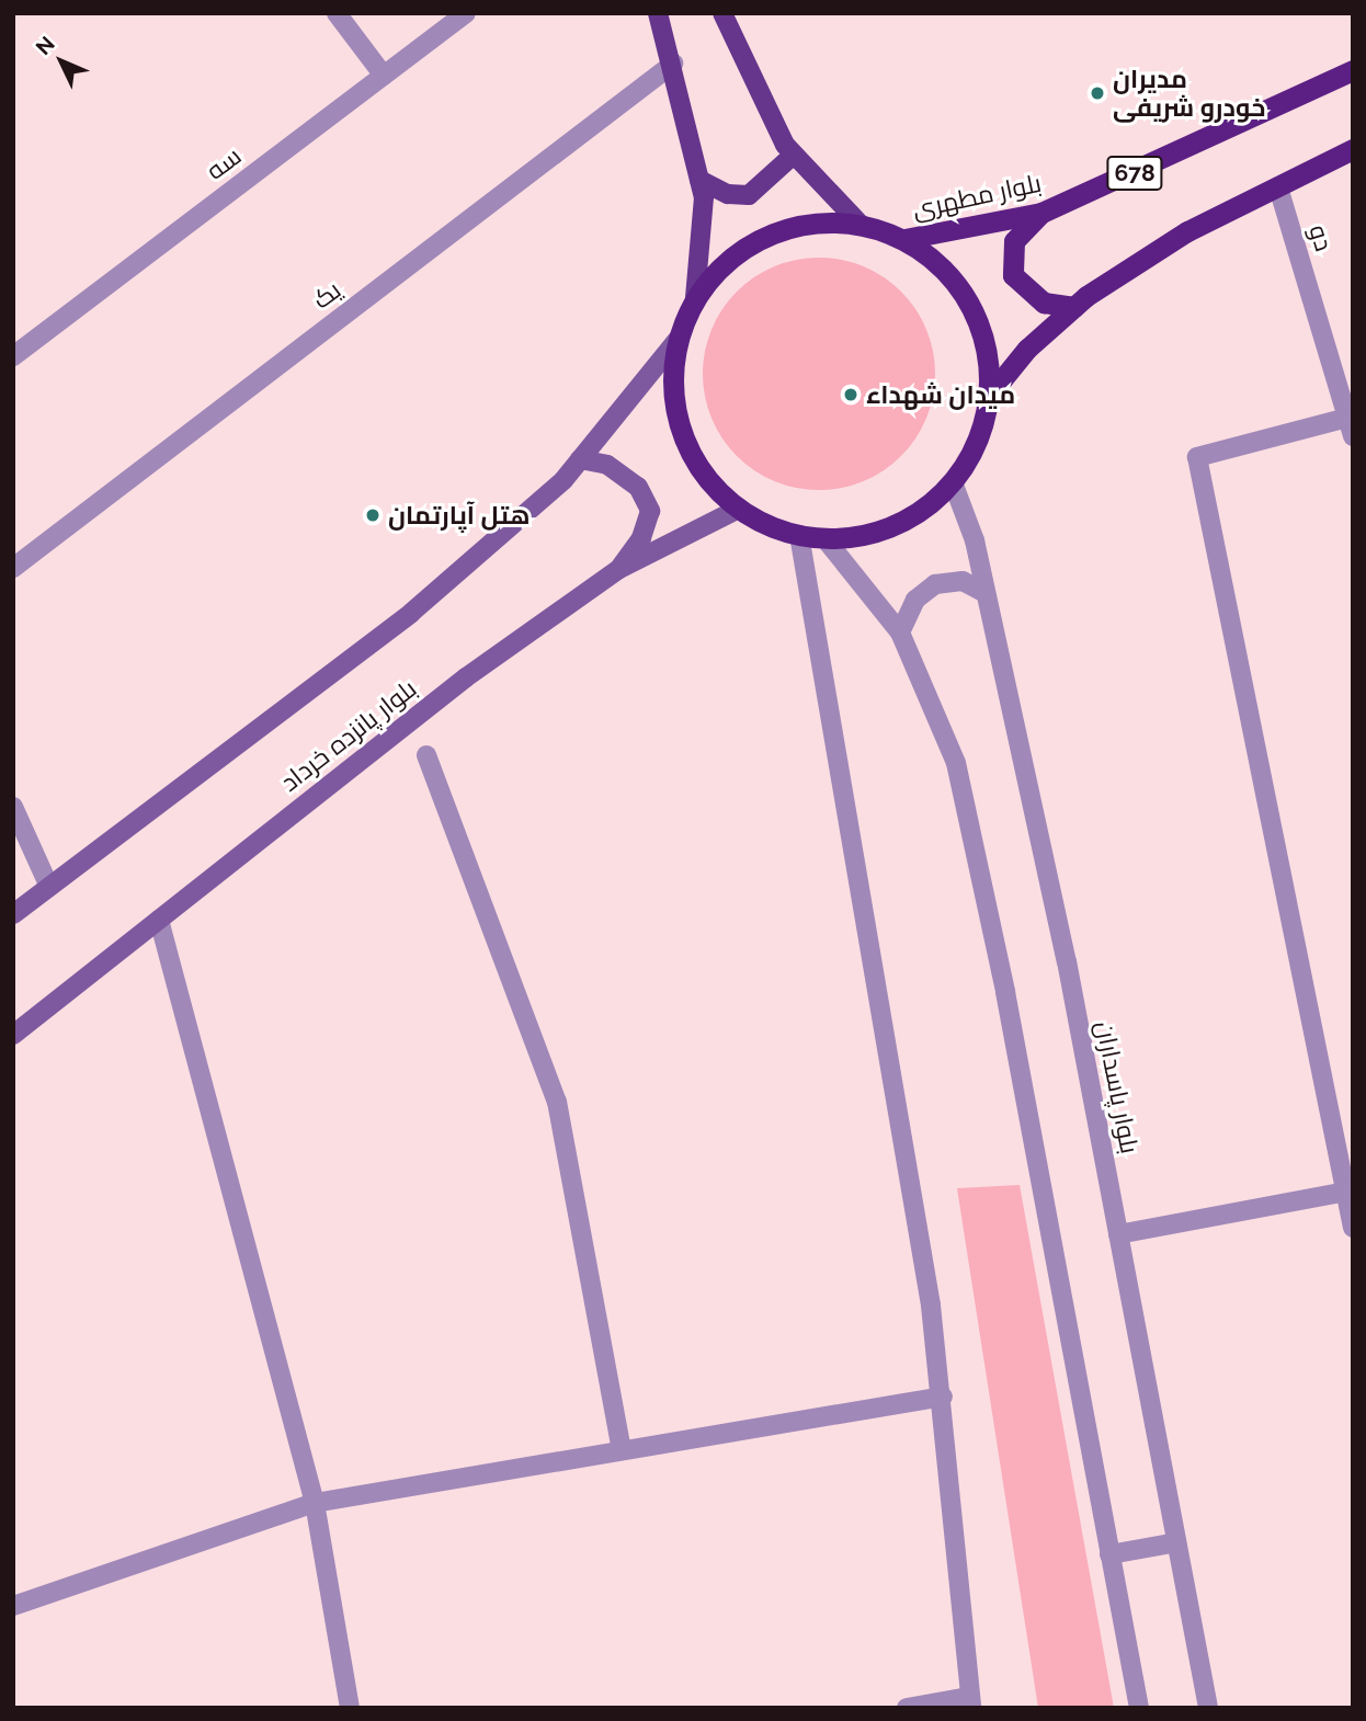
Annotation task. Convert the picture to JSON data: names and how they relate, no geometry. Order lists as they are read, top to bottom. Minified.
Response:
{"streets":{"highway":["678","بلوار مطهری"],"main road":["بلوار پانزده خرداد"],"street":["سه","دو","یک","بلوار پاسداران"]},"places":["مدیران خودرو شریفی","میدان شهداء","هتل آپارتمان"],"north":"top left"}
